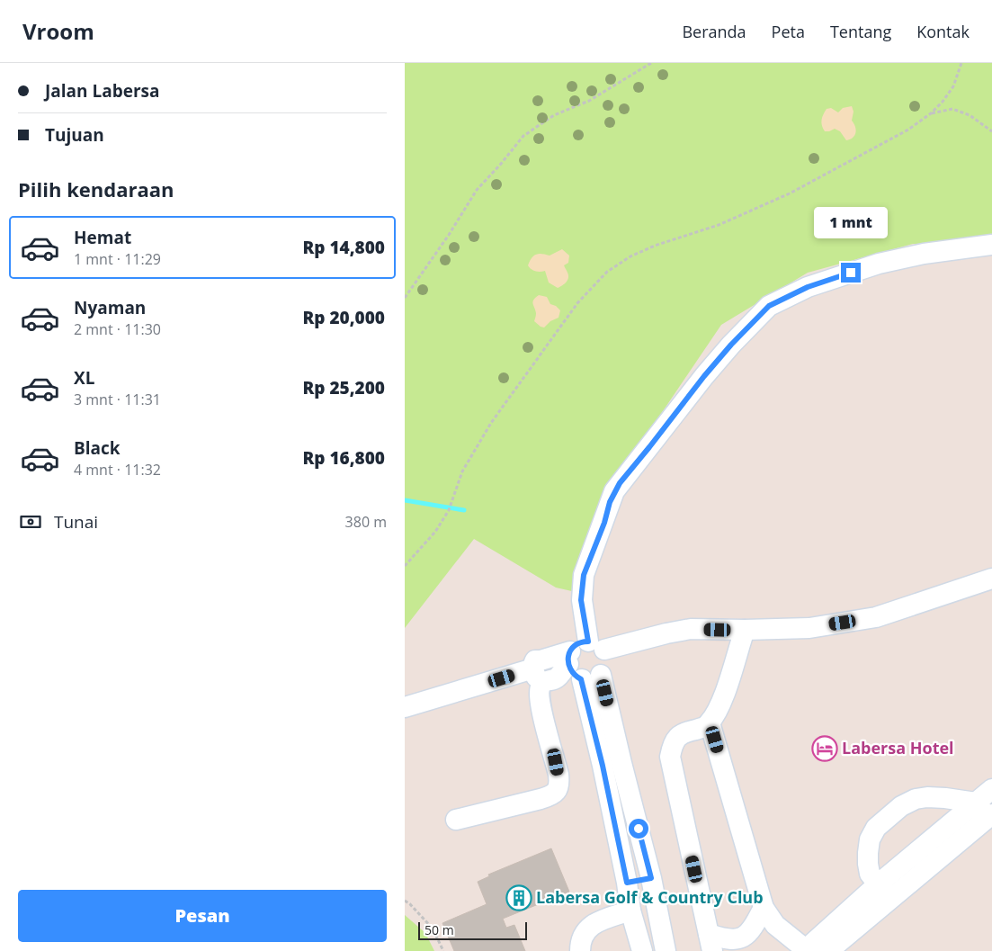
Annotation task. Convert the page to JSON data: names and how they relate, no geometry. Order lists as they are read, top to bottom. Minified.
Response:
{"places":{"hotel":["Labersa Hotel"],"building":["Labersa Golf & Country Club"]},"scale_bar":"50 m","page":{"header":"Vroom","nav":["Beranda","Peta","Tentang","Kontak"],"banner":["Jalan Labersa","Tujuan"],"heading":"Pilih kendaraan","bubble":"1 mnt","list":[{"name":"Hemat","note":"1 mnt · 11:29","value":"Rp 14,800"},{"name":"Nyaman","note":"2 mnt · 11:30","value":"Rp 20,000"},{"name":"XL","note":"3 mnt · 11:31","value":"Rp 25,200"},{"name":"Black","note":"4 mnt · 11:32","value":"Rp 16,800"}],"pay":["Tunai","380 m"],"buttons":"Pesan","scale":"50 m"}}
